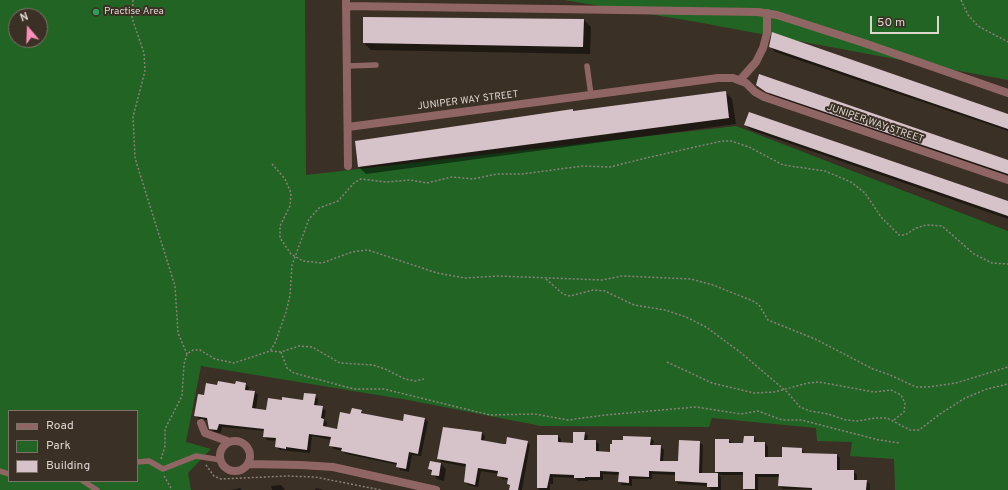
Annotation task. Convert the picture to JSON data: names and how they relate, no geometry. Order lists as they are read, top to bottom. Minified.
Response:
{"streets":{"street":["JUNIPER WAY STREET"]},"places":["Practise Area"],"legend":["Road","Park","Building"],"scale_bar":"50 m","north":"top"}
